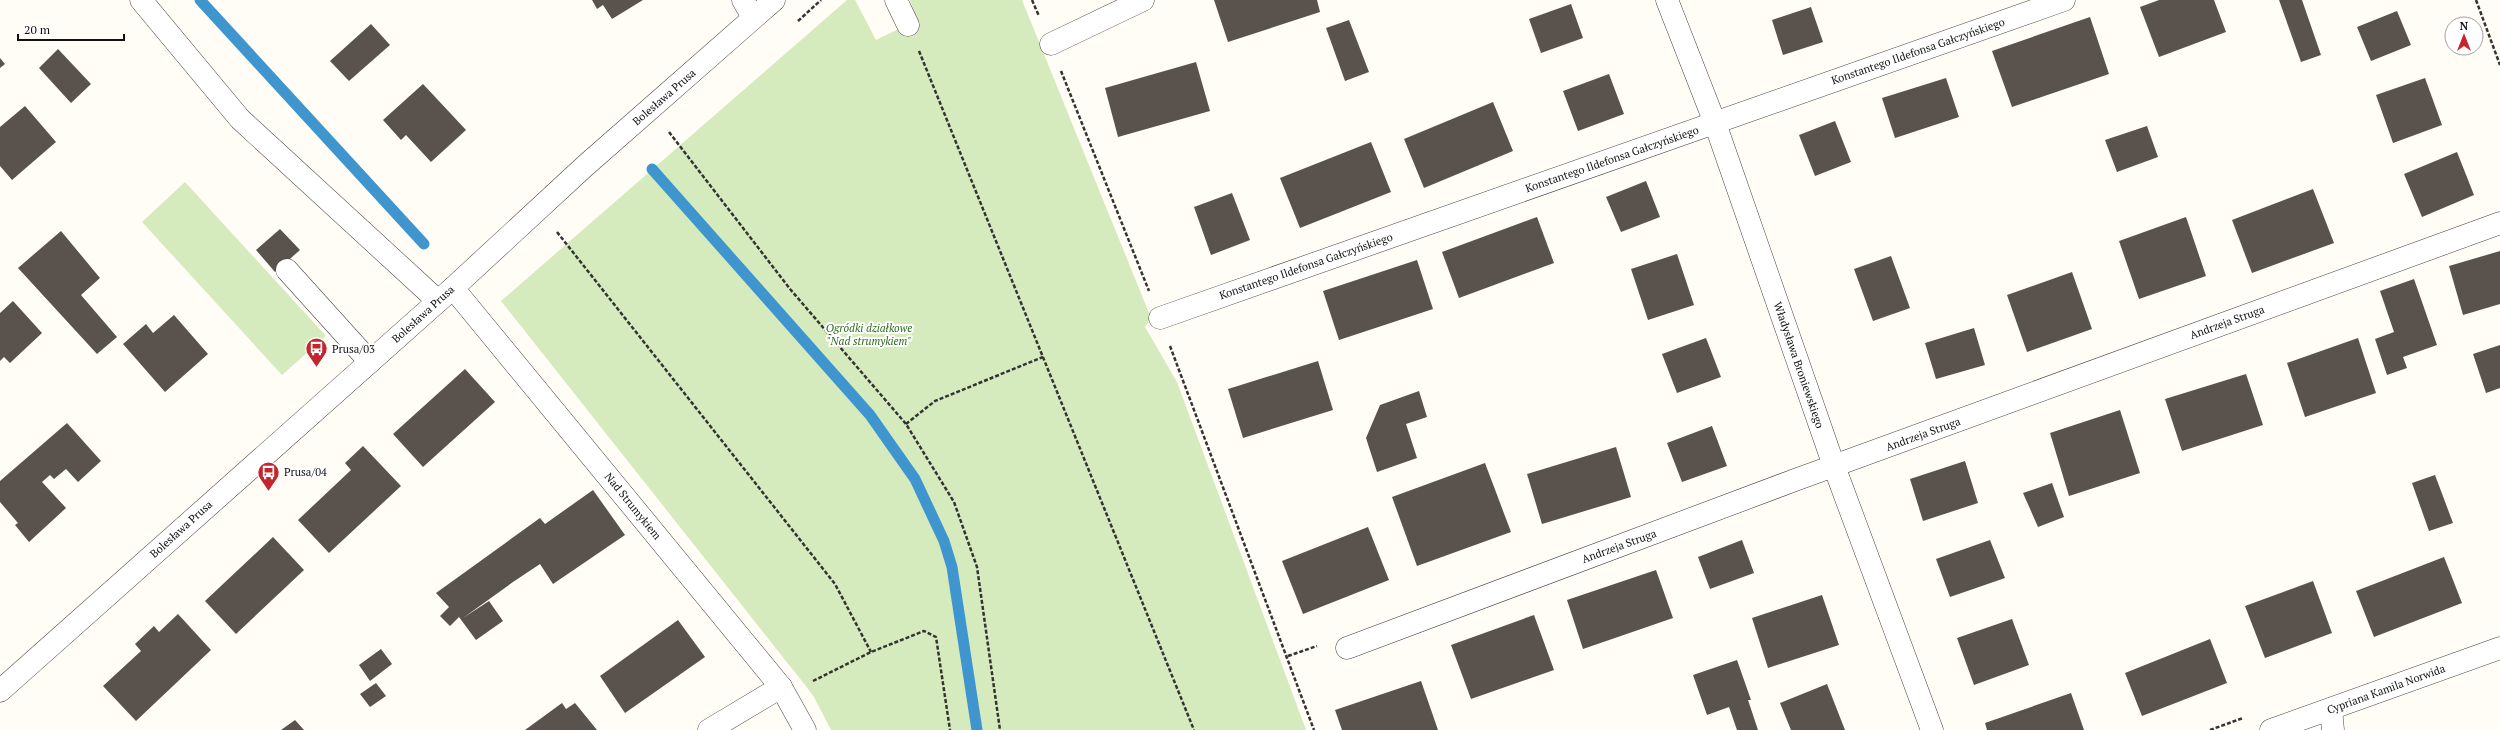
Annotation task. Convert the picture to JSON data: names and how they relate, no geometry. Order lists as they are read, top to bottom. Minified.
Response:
{"streets":{"street":["Konstantego Ildefonsa Gałczyńskiego","Bolesława Prusa","Andrzeja Struga","Władysława Broniewskiego","Nad Strumykiem","Cypriana Kamila Norwida"]},"crossings":[["Konstantego Ildefonsa Gałczyńskiego","Władysława Broniewskiego"],["Bolesława Prusa","Nad Strumykiem"],["Andrzeja Struga","Władysława Broniewskiego"]],"parks":["Ogródki działkowe \"Nad strumykiem\""],"places":{"bus stop":["Prusa/03","Prusa/04"]},"scale_bar":"20 m","north":"top"}
